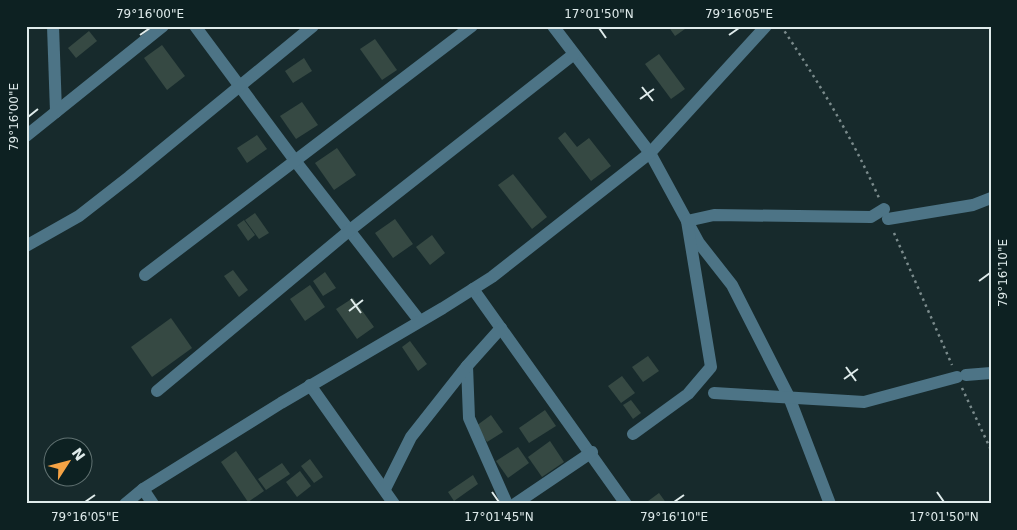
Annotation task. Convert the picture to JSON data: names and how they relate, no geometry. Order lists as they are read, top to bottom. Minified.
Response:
{"north":"top right","coordinates":["79°16'00\"E","17°01'50\"N","79°16'05\"E","79°16'10\"E","17°01'45\"N"]}
